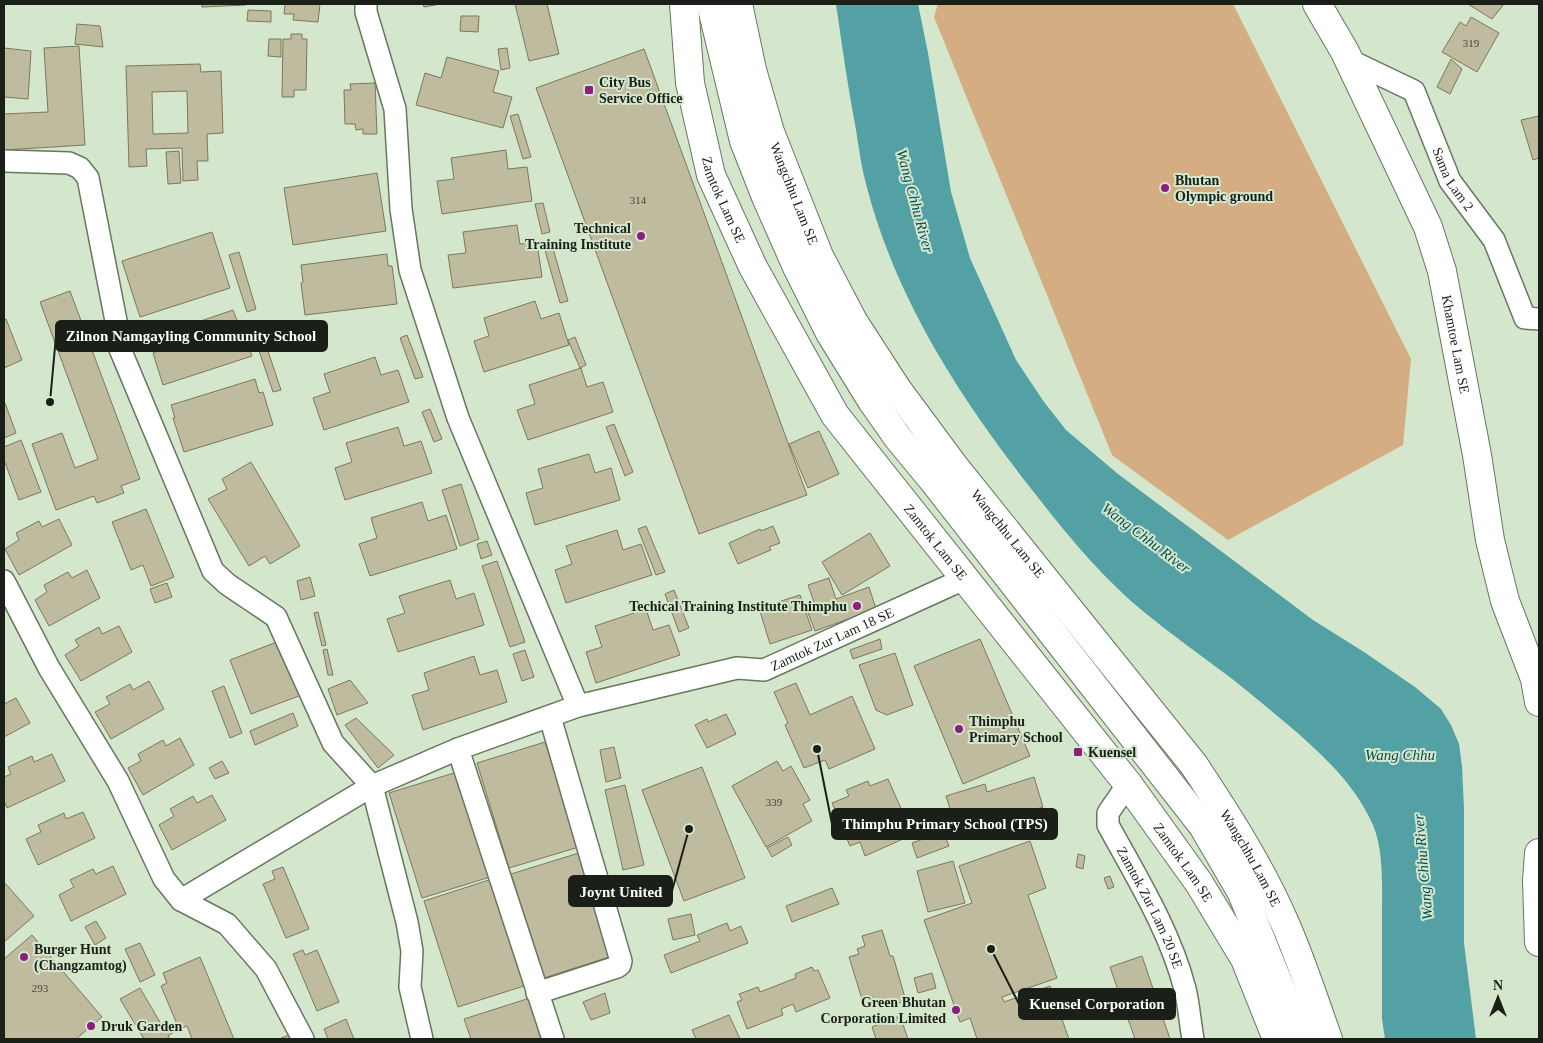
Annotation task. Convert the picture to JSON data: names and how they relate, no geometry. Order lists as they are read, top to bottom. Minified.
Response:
{"streets":{"main road":["Wangchhu Lam SE","Zamtok Lam SE","Khamtoe Lam SE"],"street":["Sama Lam 2","Zamtok Zur Lam 18 SE","Zamtok Zur Lam 20 SE"]},"crossings":[["Sama Lam 2","Khamtoe Lam SE"],["Zamtok Lam SE","Zamtok Zur Lam 18 SE"],["Zamtok Lam SE","Zamtok Zur Lam 20 SE"]],"water":["Wang Chhu River","Wang Chhu"],"places":{"transit":["City Bus Service Office","Kuensel"],"other":["Bhutan Olympic ground","Technical Training Institute","Zilnon Namgayling Community School","Techical Training Institute Thimphu","Thimphu Primary School","Thimphu Primary School (TPS)","Joynt United","Kuensel Corporation","Burger Hunt (Changzamtog)","Green Bhutan Corporation Limited","Druk Garden"]},"house_numbers":["319","314","339","293"],"north":"top"}
